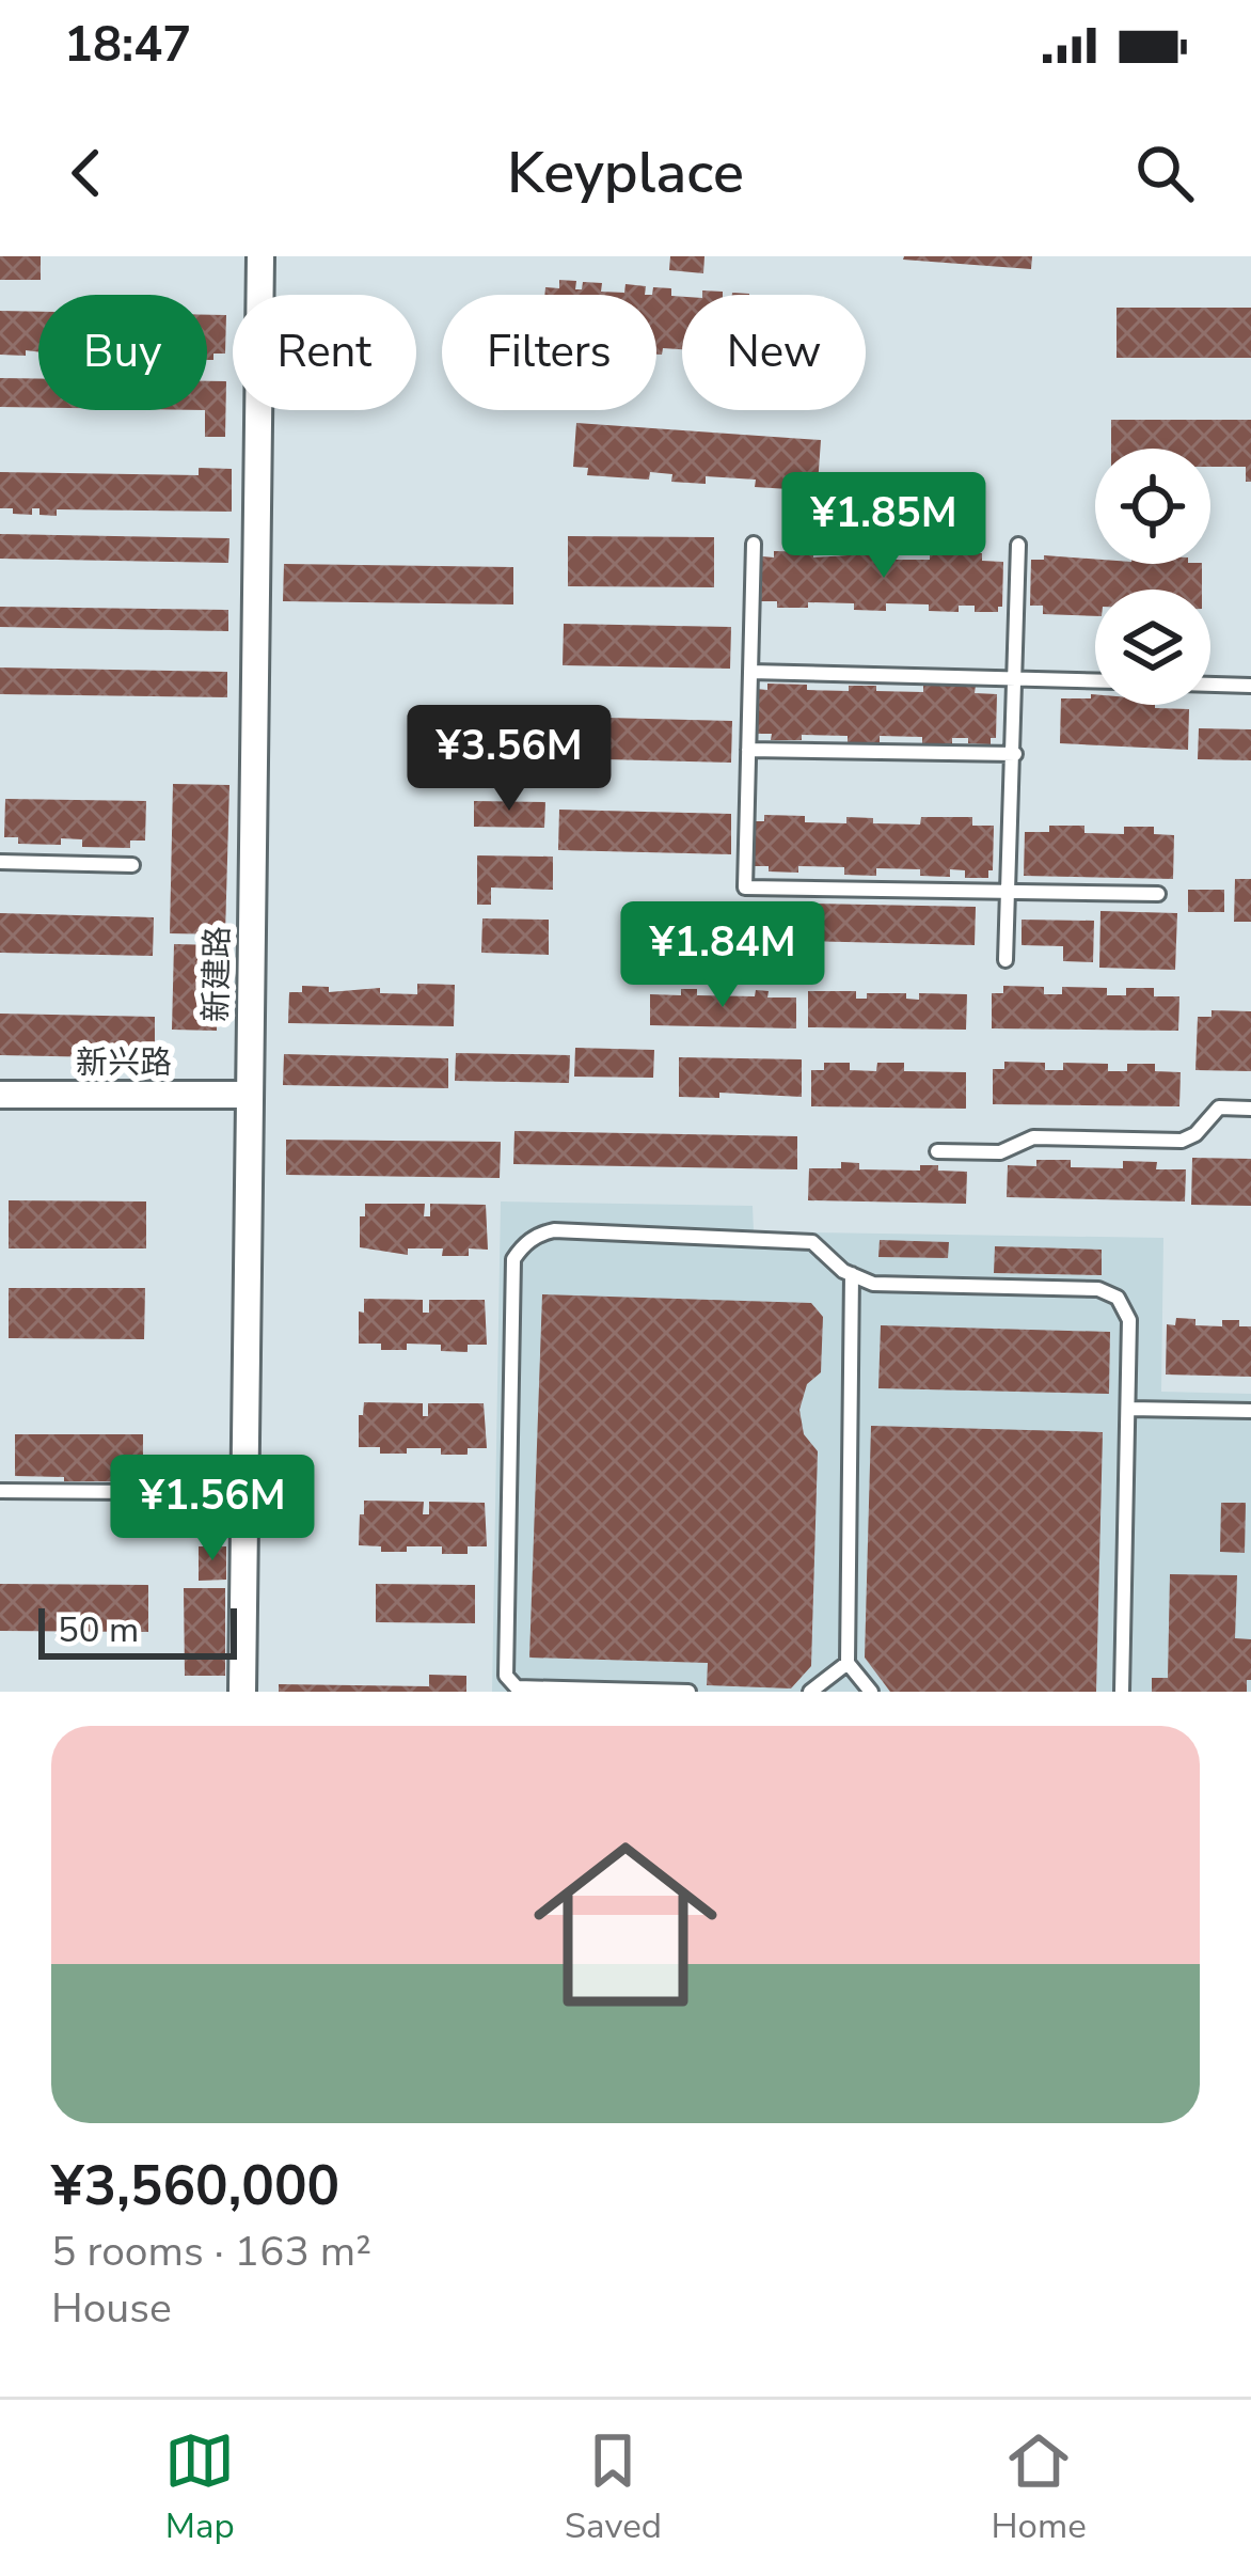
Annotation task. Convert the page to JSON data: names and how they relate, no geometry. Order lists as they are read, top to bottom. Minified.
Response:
{"streets":{"street":["新建路","新兴路"]},"crossings":[["新建路","新兴路"]],"scale_bar":"50 m","page":{"status":"18:47","header":"Keyplace","chip":["Buy","Rent","Filters","New"],"price":["¥1.85M","¥3.56M","¥1.84M","¥1.56M"],"scale":"50 m","list":[{"name":"¥3,560,000","note":"5 rooms · 163 m² · House"}],"tabs":["Map","Saved","Home"]}}
